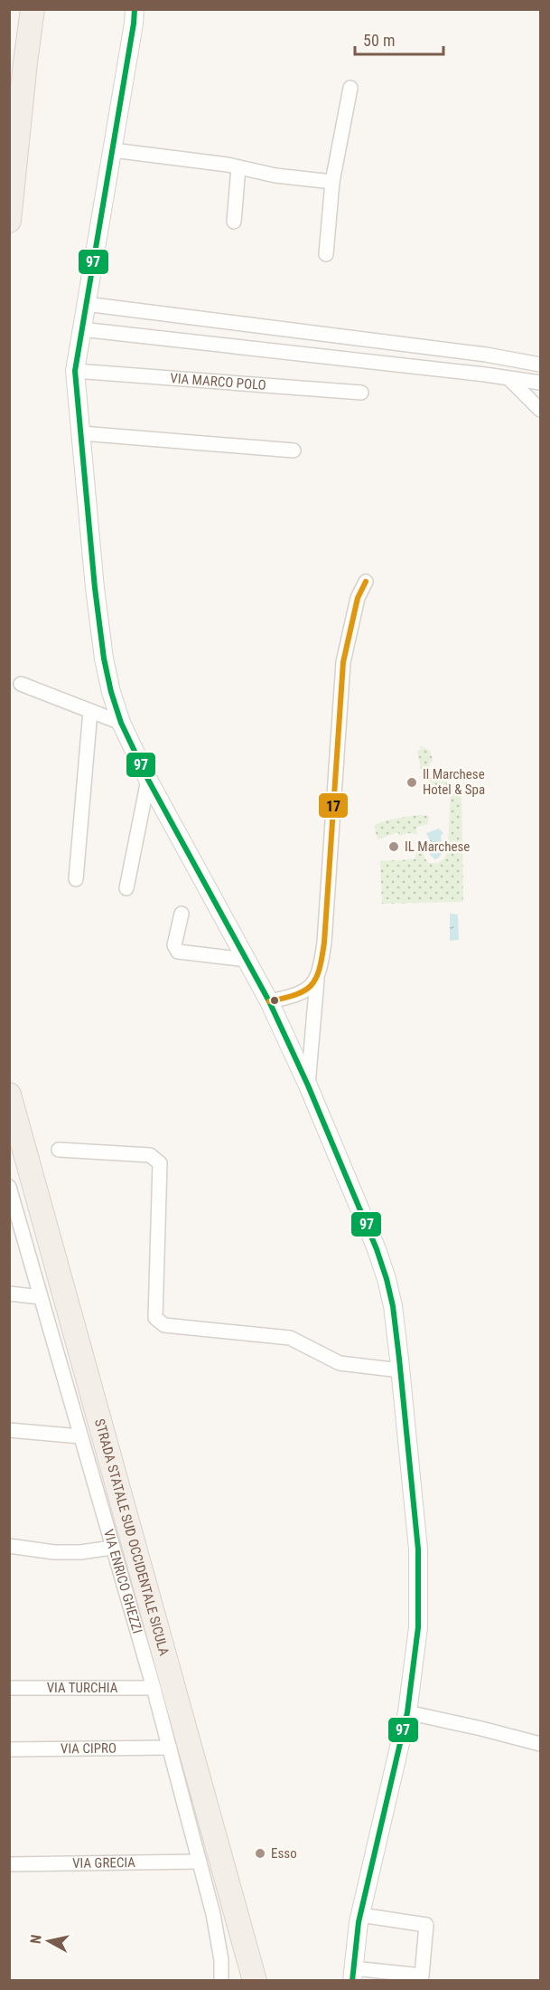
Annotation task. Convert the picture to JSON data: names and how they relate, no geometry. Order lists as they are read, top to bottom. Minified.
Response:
{"streets":{"main road":["STRADA STATALE SUD OCCIDENTALE SICULA"],"street":["VIA MARCO POLO","VIA ENRICO GHEZZI","VIA TURCHIA","VIA CIPRO","VIA GRECIA"]},"crossings":[["VIA ENRICO GHEZZI","VIA TURCHIA"],["VIA ENRICO GHEZZI","VIA CIPRO"],["VIA ENRICO GHEZZI","VIA GRECIA"]],"places":["Il Marchese Hotel & Spa","IL Marchese","Esso"],"lines":["transit line 97","transit line 17"],"scale_bar":"50 m","north":"left"}
